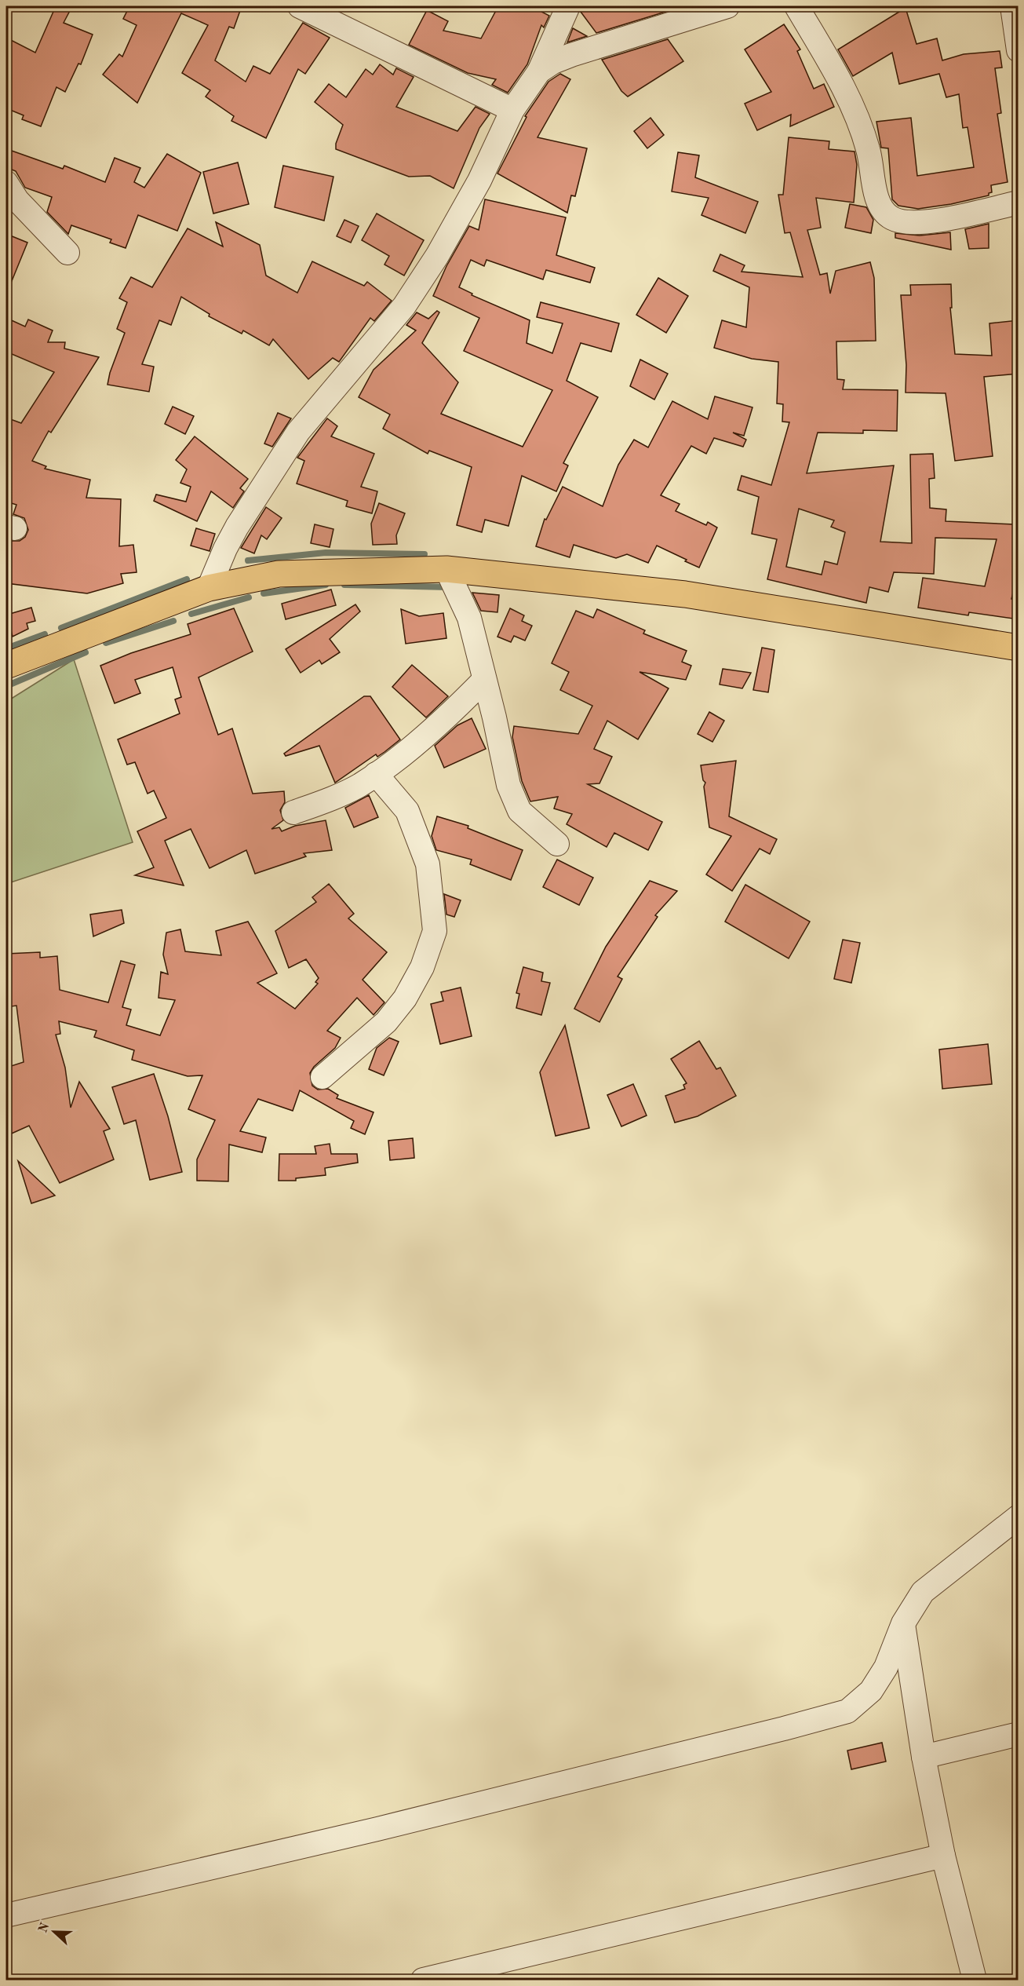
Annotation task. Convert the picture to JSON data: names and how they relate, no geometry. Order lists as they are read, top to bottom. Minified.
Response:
{"north":"left"}
